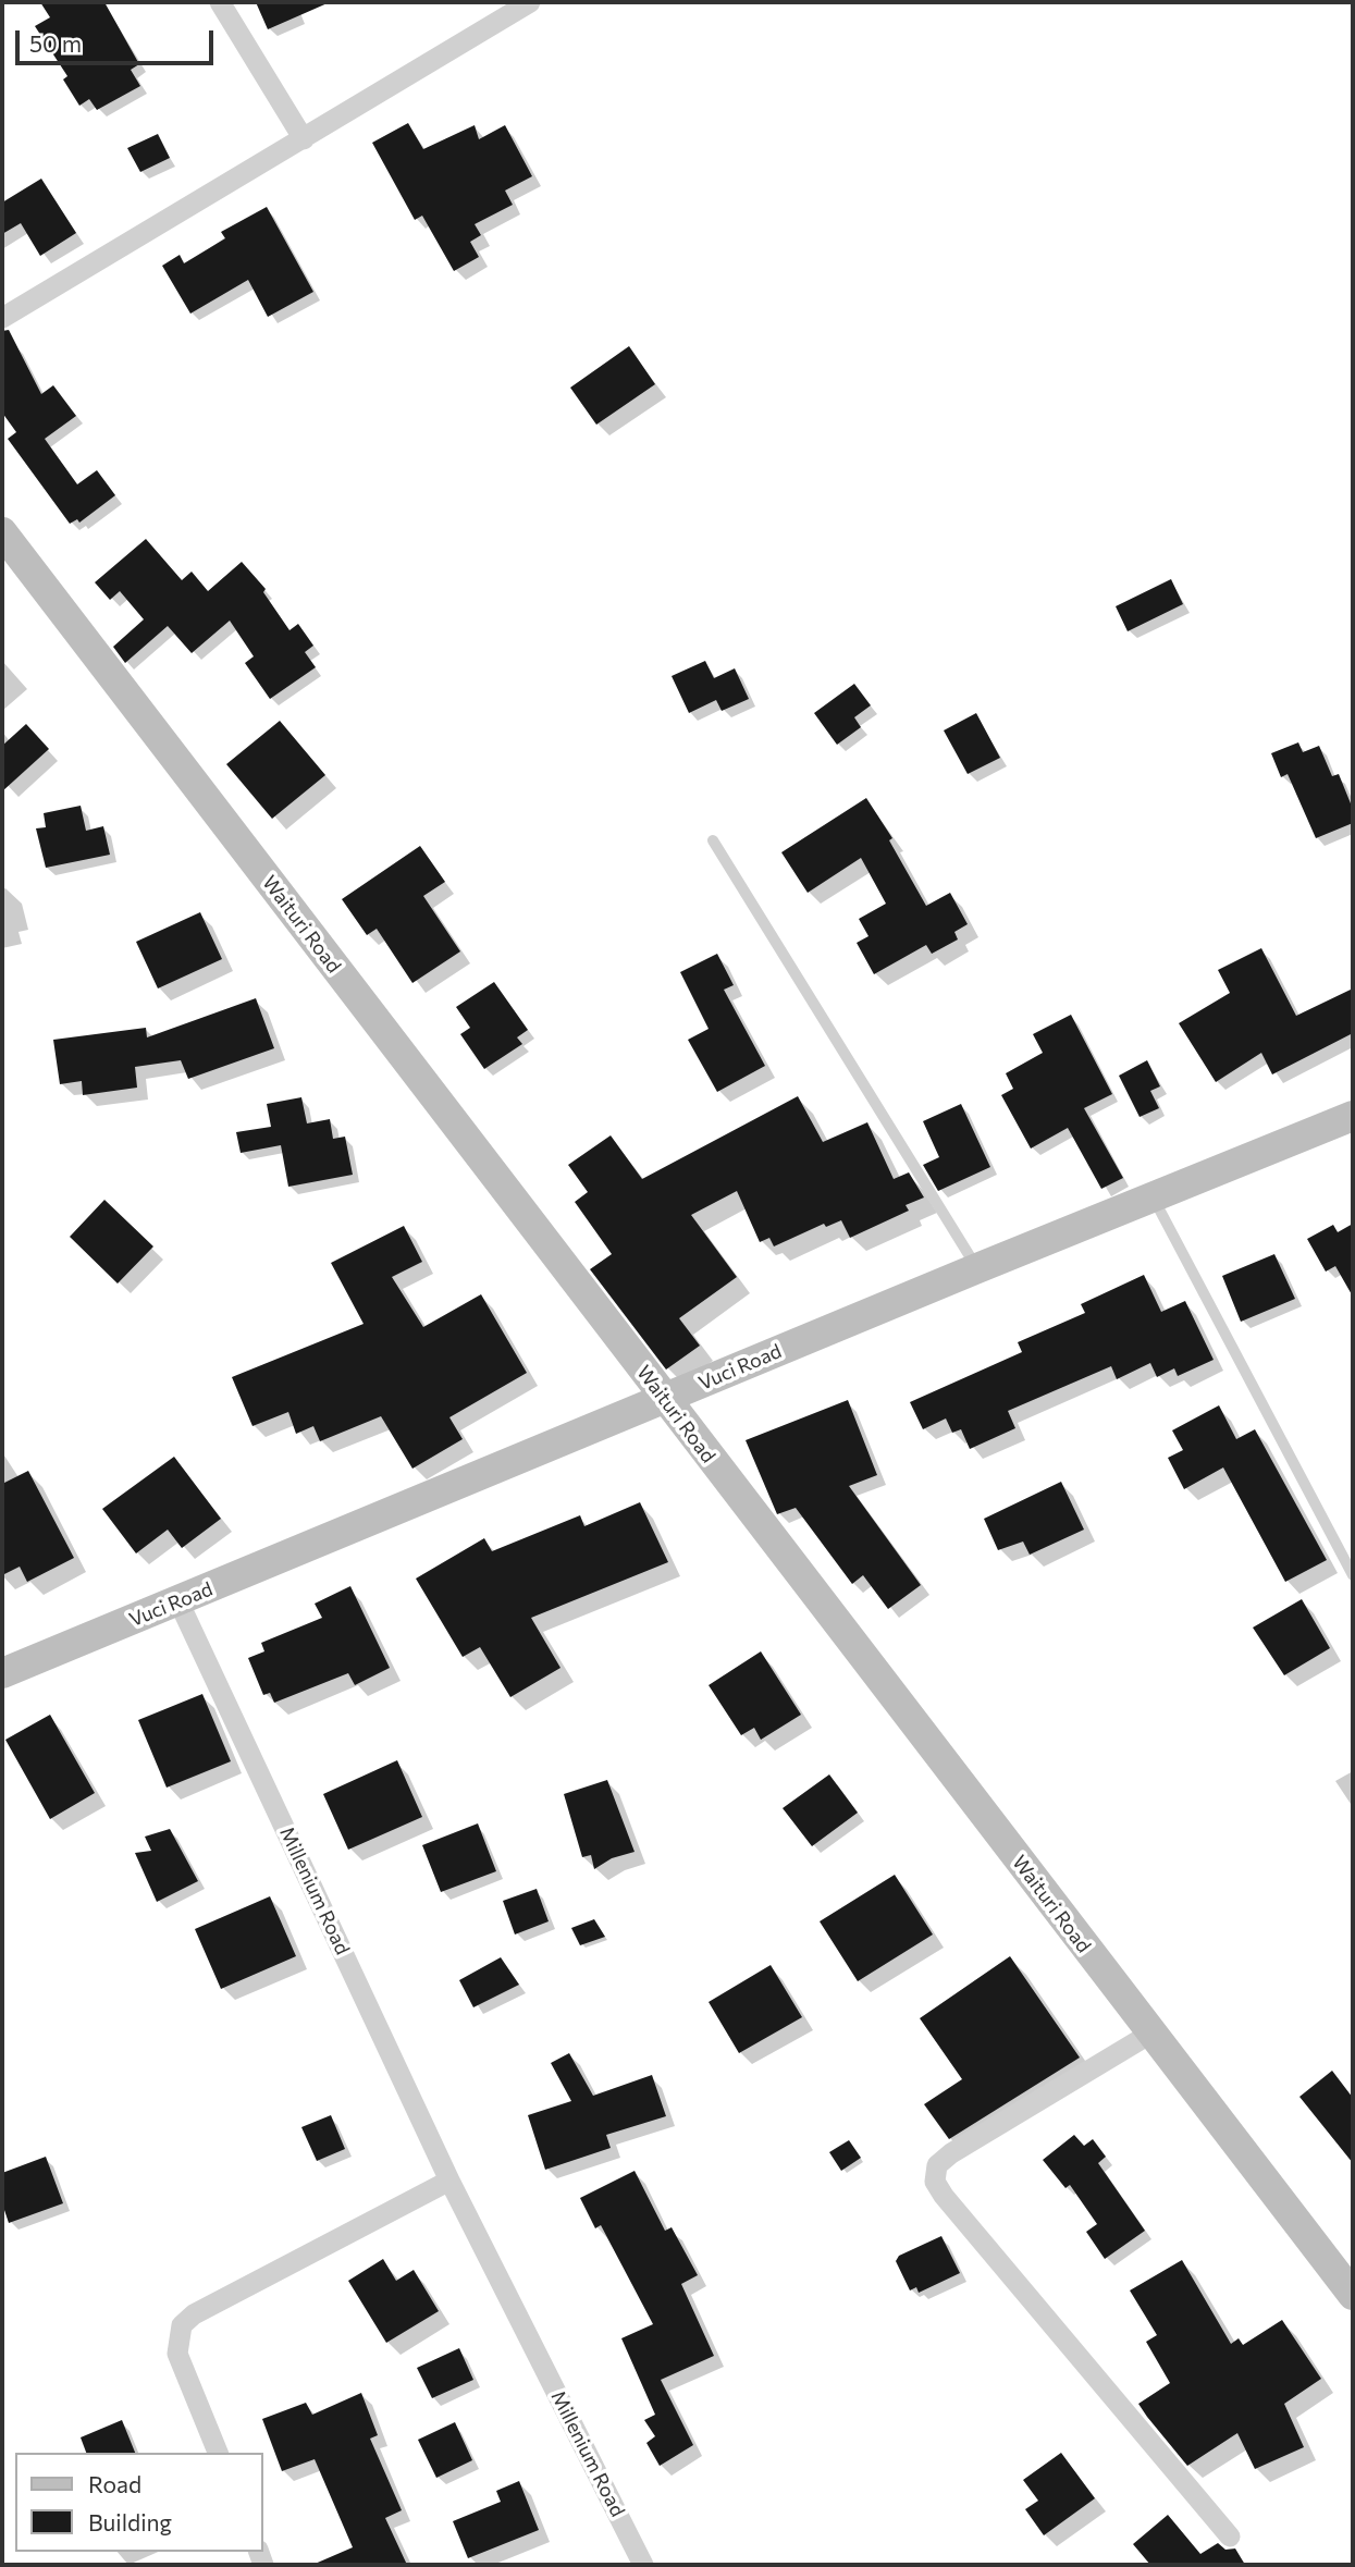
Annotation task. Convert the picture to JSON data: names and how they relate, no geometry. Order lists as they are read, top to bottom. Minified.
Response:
{"streets":{"main road":["Waituri Road","Vuci Road"],"street":["Millenium Road"]},"crossings":[["Waituri Road","Vuci Road"],["Vuci Road","Millenium Road"]],"legend":["Road","Building"],"scale_bar":"50 m"}
